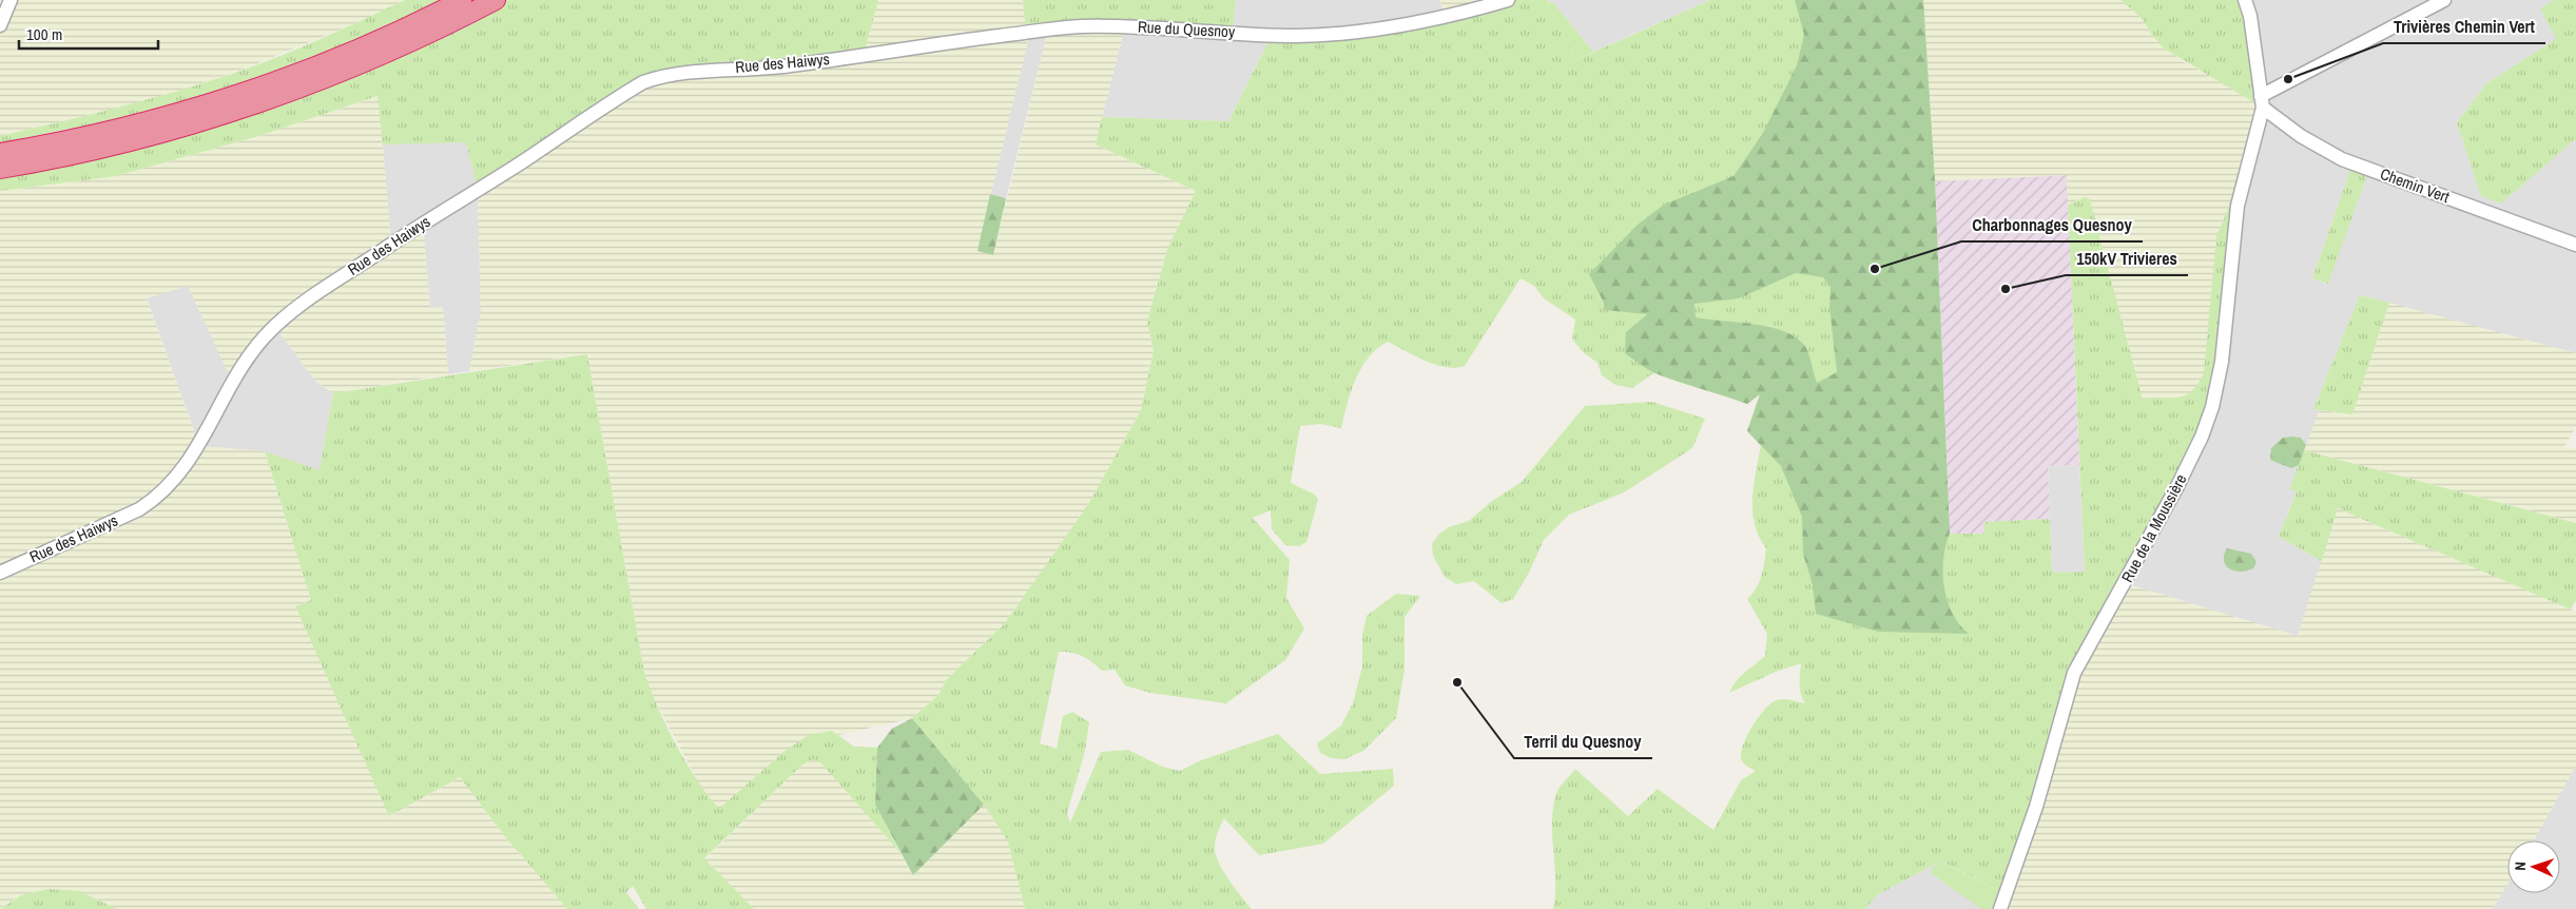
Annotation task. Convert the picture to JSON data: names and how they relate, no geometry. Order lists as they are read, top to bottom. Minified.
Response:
{"streets":{"street":["Rue du Quesnoy","Rue des Haiwys","Chemin Vert","Rue de la Moussière"]},"crossings":[["Rue du Quesnoy","Rue des Haiwys"],["Chemin Vert","Rue de la Moussière"]],"places":["Trivières Chemin Vert","Charbonnages Quesnoy","150kV Trivieres","Terril du Quesnoy"],"scale_bar":"100 m","north":"left"}
